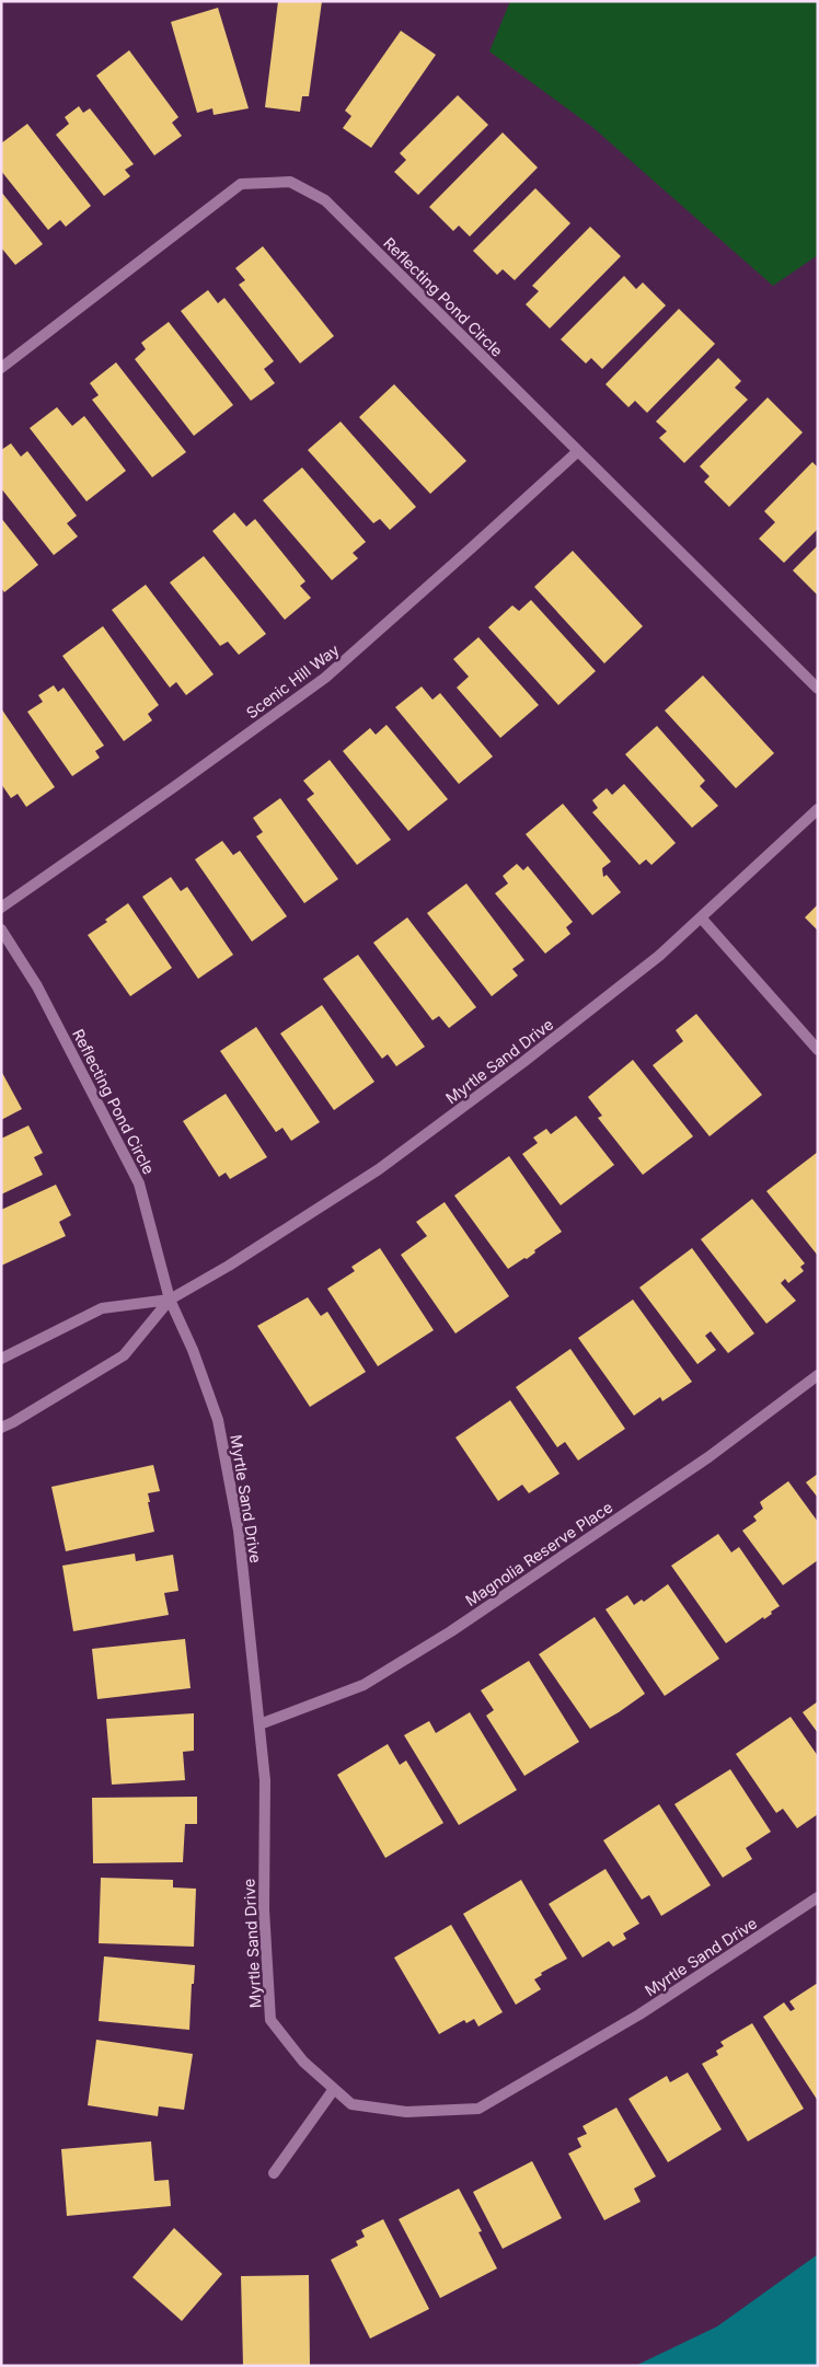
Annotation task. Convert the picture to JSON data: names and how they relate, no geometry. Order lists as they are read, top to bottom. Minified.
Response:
{"streets":{"street":["Reflecting Pond Circle","Scenic Hill Way","Myrtle Sand Drive","Magnolia Reserve Place"]},"crossings":[["Reflecting Pond Circle","Scenic Hill Way"],["Reflecting Pond Circle","Myrtle Sand Drive"],["Myrtle Sand Drive","Magnolia Reserve Place"]]}
